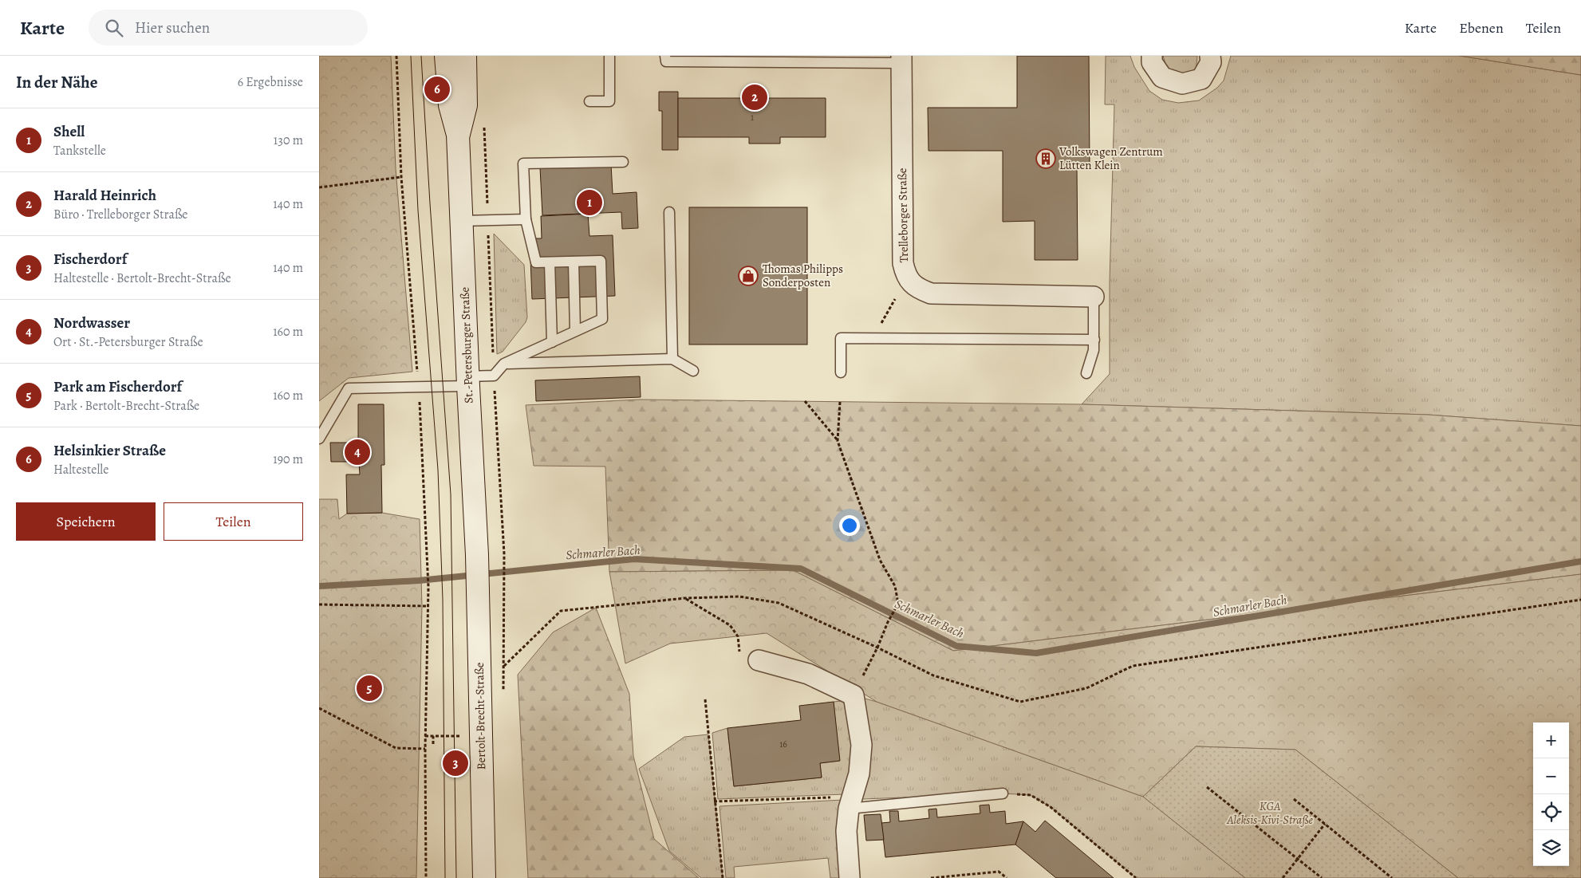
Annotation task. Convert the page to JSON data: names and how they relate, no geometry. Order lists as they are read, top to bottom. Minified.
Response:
{"streets":{"main road":["St.-Petersburger Straße","Bertolt-Brecht-Straße"],"street":["Trelleborger Straße"]},"crossings":[["St.-Petersburger Straße","Bertolt-Brecht-Straße"]],"water":["Schmarler Bach"],"parks":["KGA Aleksis-Kivi-Straße"],"places":{"building":["Volkswagen Zentrum Lütten Klein"],"shop":["Thomas Philipps Sonderposten"]},"house_numbers":["1","16"],"page":{"header":"Karte","search":"Hier suchen","nav":["Karte","Ebenen","Teilen"],"heading":["In der Nähe","6 Ergebnisse"],"pins":["6","2","1","4","5","3"],"list":[{"mark":"1","name":"Shell","note":"Tankstelle","value":"130 m"},{"mark":"2","name":"Harald Heinrich","note":"Büro · Trelleborger Straße","value":"140 m"},{"mark":"3","name":"Fischerdorf","note":"Haltestelle · Bertolt-Brecht-Straße","value":"140 m"},{"mark":"4","name":"Nordwasser","note":"Ort · St.-Petersburger Straße","value":"160 m"},{"mark":"5","name":"Park am Fischerdorf","note":"Park · Bertolt-Brecht-Straße","value":"160 m"},{"mark":"6","name":"Helsinkier Straße","note":"Haltestelle","value":"190 m"}],"buttons":["Speichern","Teilen"],"map_buttons":["+","−"]}}
